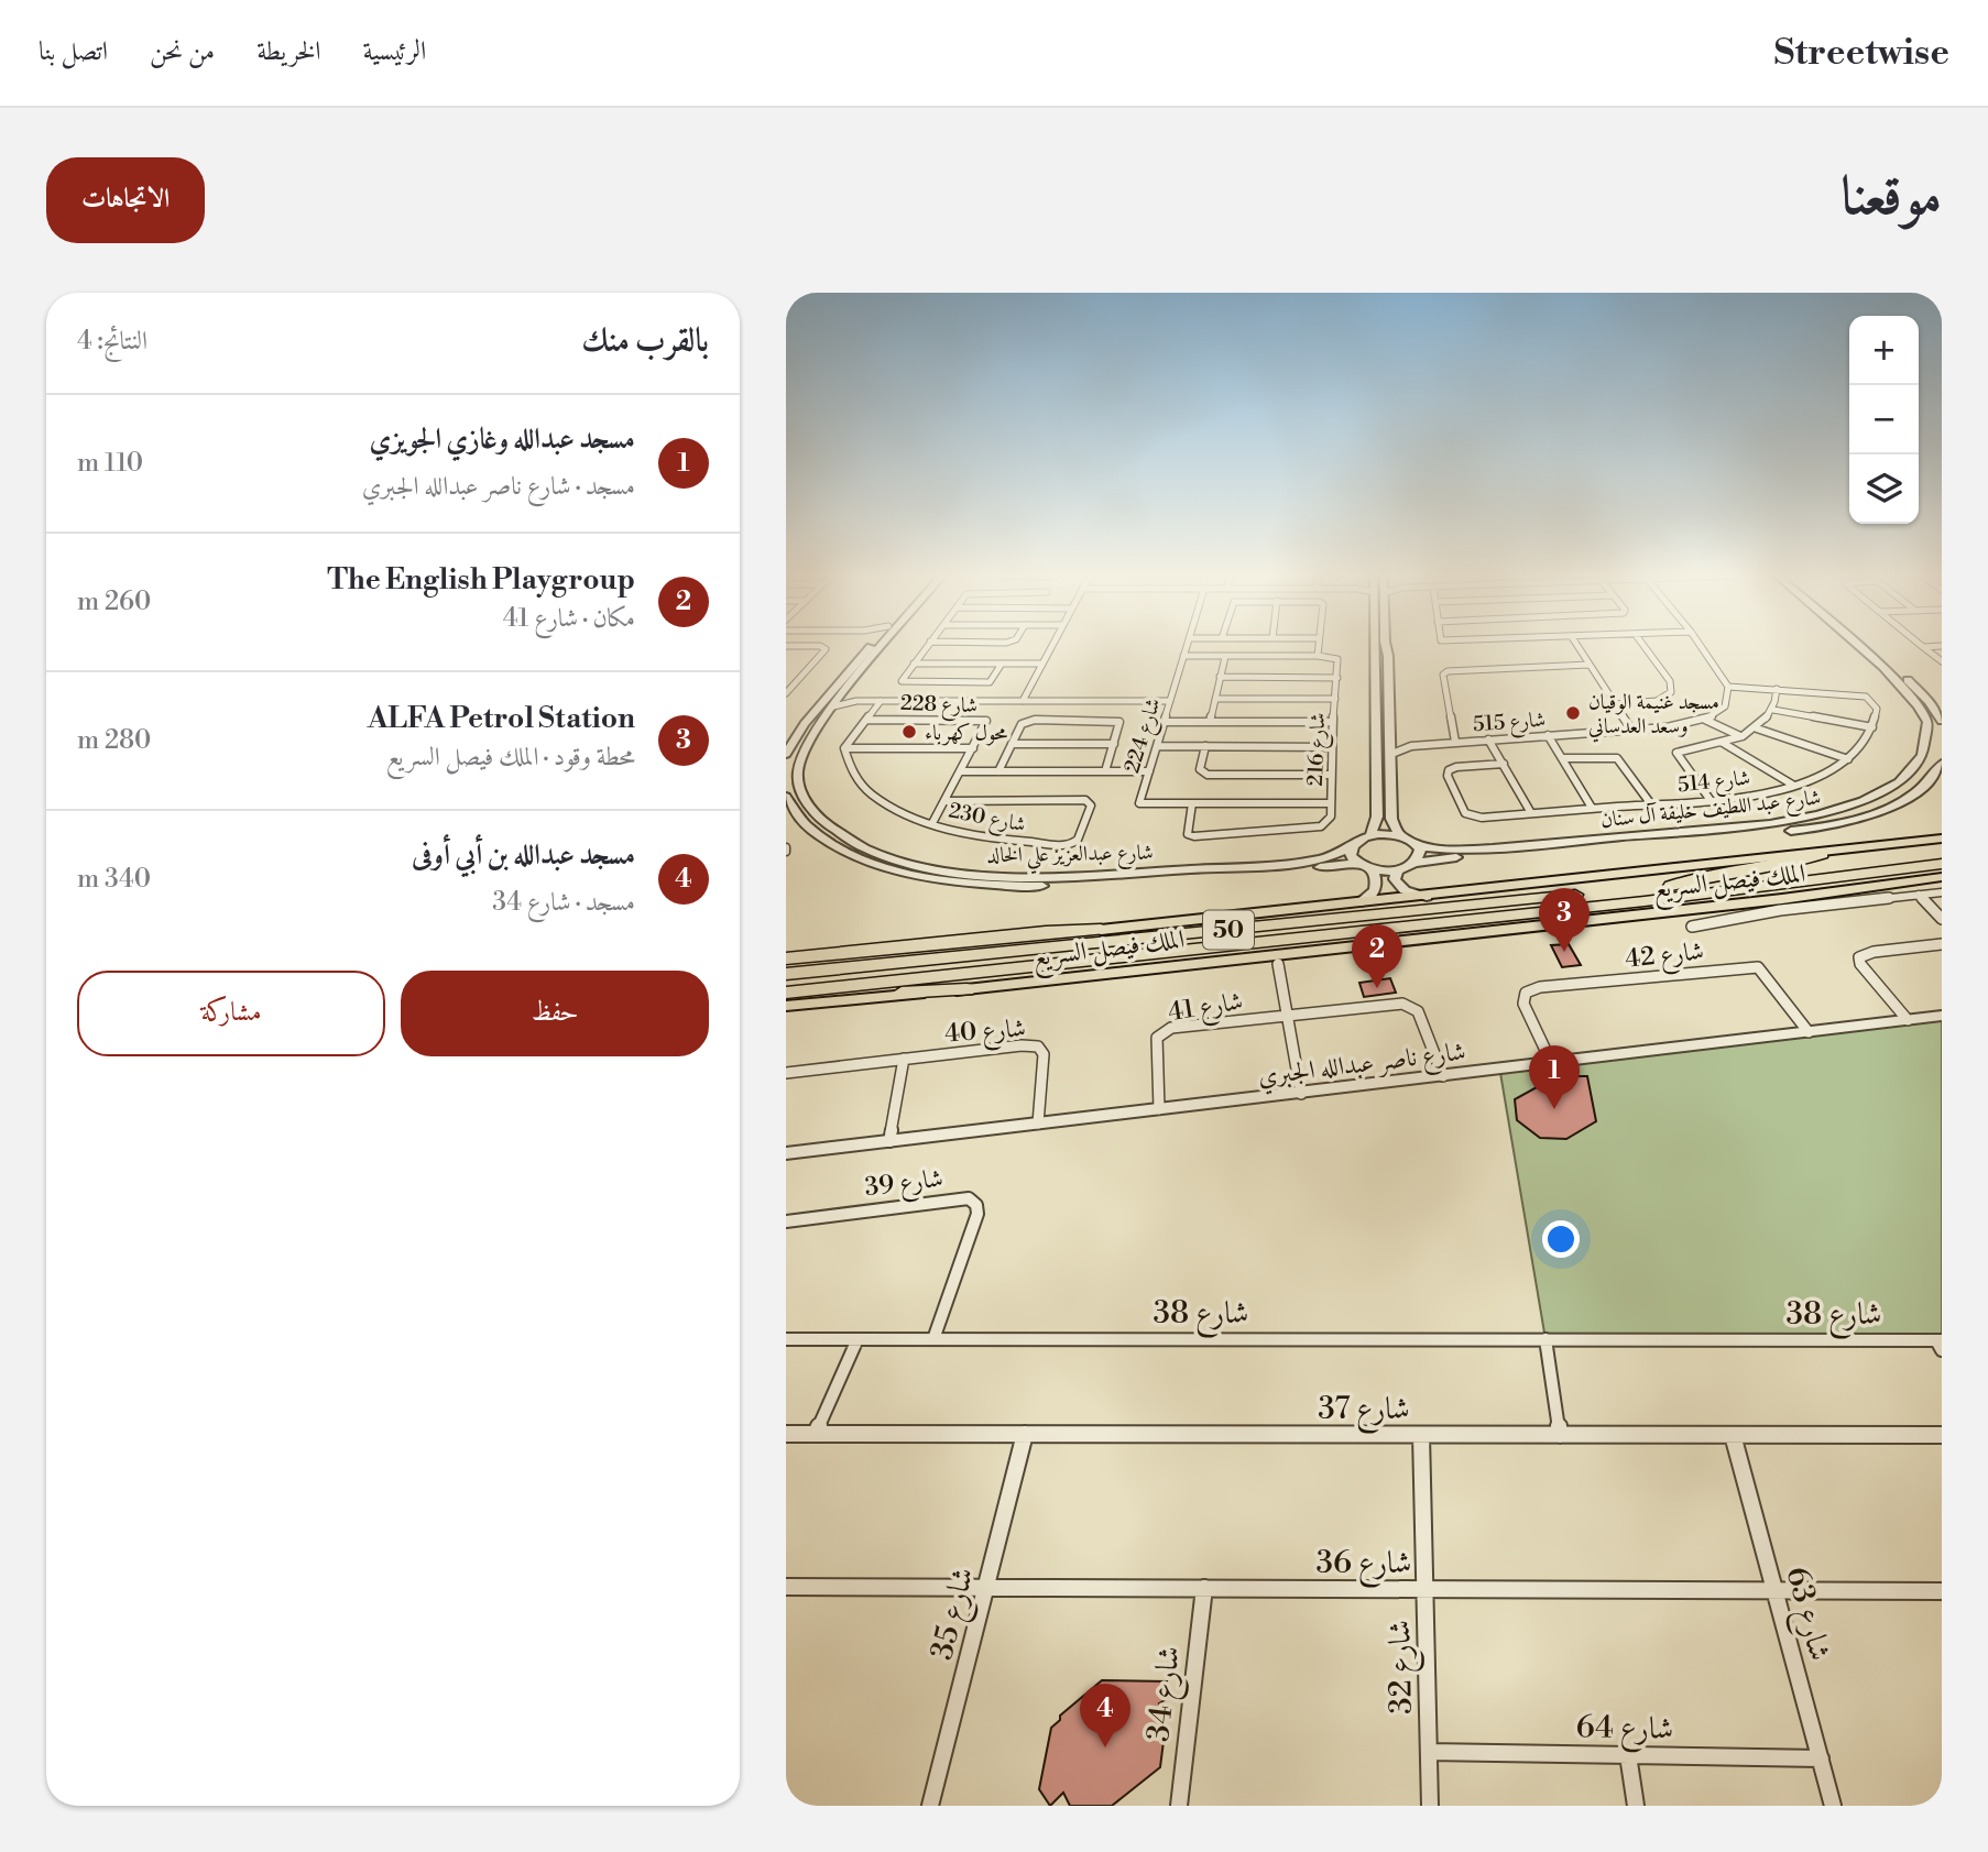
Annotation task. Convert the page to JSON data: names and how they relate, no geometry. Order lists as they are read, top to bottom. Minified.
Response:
{"streets":{"highway":["الملك فيصل السريع","50"],"street":["شارع 228","شارع 515","شارع 224","شارع 216","شارع 514","شارع عبد اللطيف خليفة آل سنان","شارع 230","شارع عبدالعزيز علي الخالد","شارع 42","شارع 41","شارع 40","شارع ناصر عبدالله الجبري","شارع 39","شارع 38","شارع 37","شارع 36","شارع 35","شارع 63","شارع 32","شارع 34","شارع 64"]},"crossings":[["شارع 228","شارع 230"],["شارع 224","شارع 216"],["شارع 42","شارع ناصر عبدالله الجبري"],["شارع 41","شارع ناصر عبدالله الجبري"],["شارع 40","شارع ناصر عبدالله الجبري"],["شارع 39","شارع 38"],["شارع 37","شارع 35"],["شارع 37","شارع 63"],["شارع 37","شارع 32"],["شارع 36","شارع 35"],["شارع 36","شارع 63"],["شارع 36","شارع 32"],["شارع 36","شارع 34"],["شارع 63","شارع 64"],["شارع 32","شارع 64"]],"places":["مسجد غنيمة الوقيان وسعد العدساني","محول كهرباء"],"page":{"header":"Streetwise","nav":["الرئيسية","الخريطة","من نحن","اتصل بنا"],"title":"موقعنا","buttons":["الاتجاهات",["حفظ","مشاركة"]],"heading":["بالقرب منك","النتائج: 4"],"map_buttons":["+","−"],"list":[{"mark":"1","name":"مسجد عبدالله وغازي الجويزي","note":"مسجد · شارع ناصر عبدالله الجبري","value":"110 m"},{"mark":"2","name":"The English Playgroup","note":"مكان · شارع 41","value":"260 m"},{"mark":"3","name":"ALFA Petrol Station","note":"محطة وقود · الملك فيصل السريع","value":"280 m"},{"mark":"4","name":"مسجد عبدالله بن أبي أوفى","note":"مسجد · شارع 34","value":"340 m"}],"pins":["3","2","1","4"]}}
